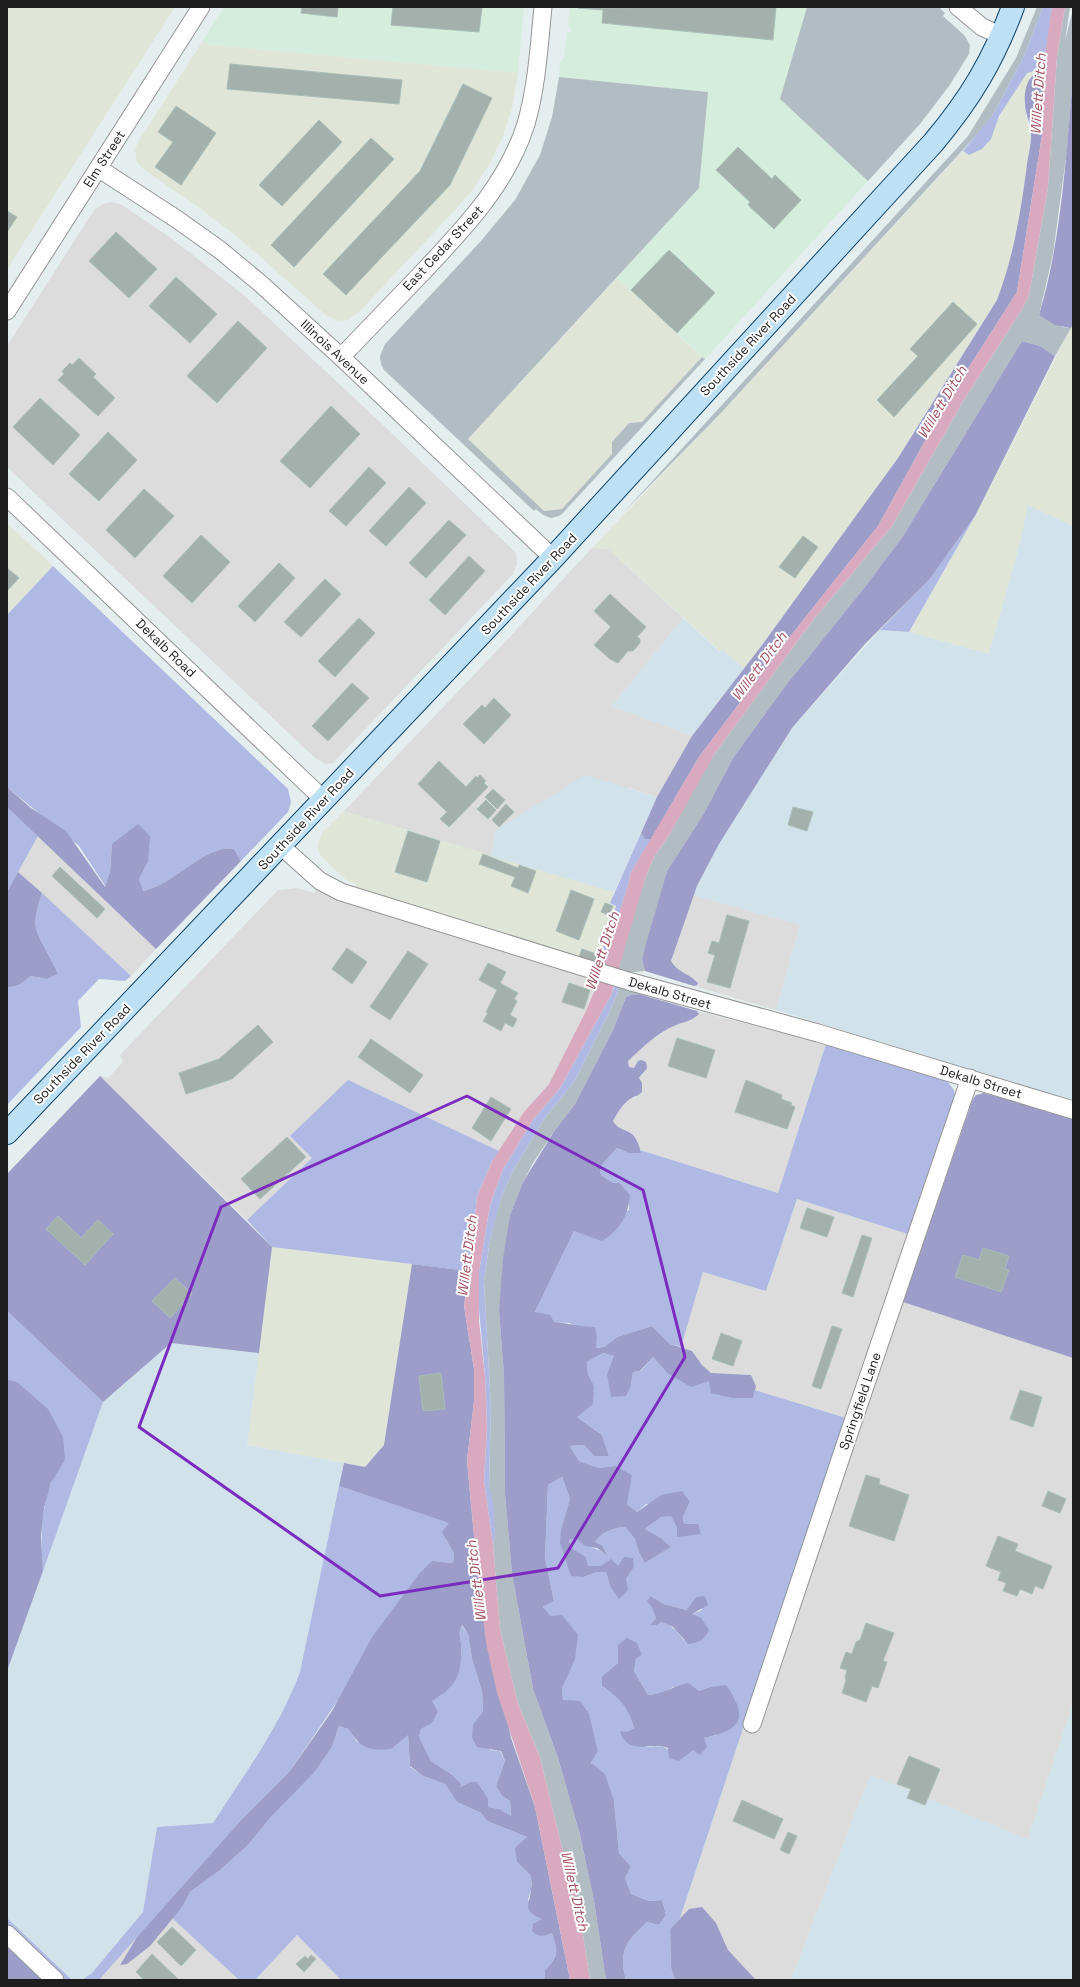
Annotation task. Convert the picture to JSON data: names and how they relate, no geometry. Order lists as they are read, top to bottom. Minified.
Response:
{"streets":{"main road":["Southside River Road"],"street":["Elm Street","East Cedar Street","Illinois Avenue","Dekalb Road","Dekalb Street","Springfield Lane"]},"crossings":[["Elm Street","Illinois Avenue"],["East Cedar Street","Illinois Avenue"],["Southside River Road","Illinois Avenue"],["Southside River Road","Dekalb Road"],["Southside River Road","Dekalb Street"],["Dekalb Street","Springfield Lane"]],"water":["Willett Ditch"]}
